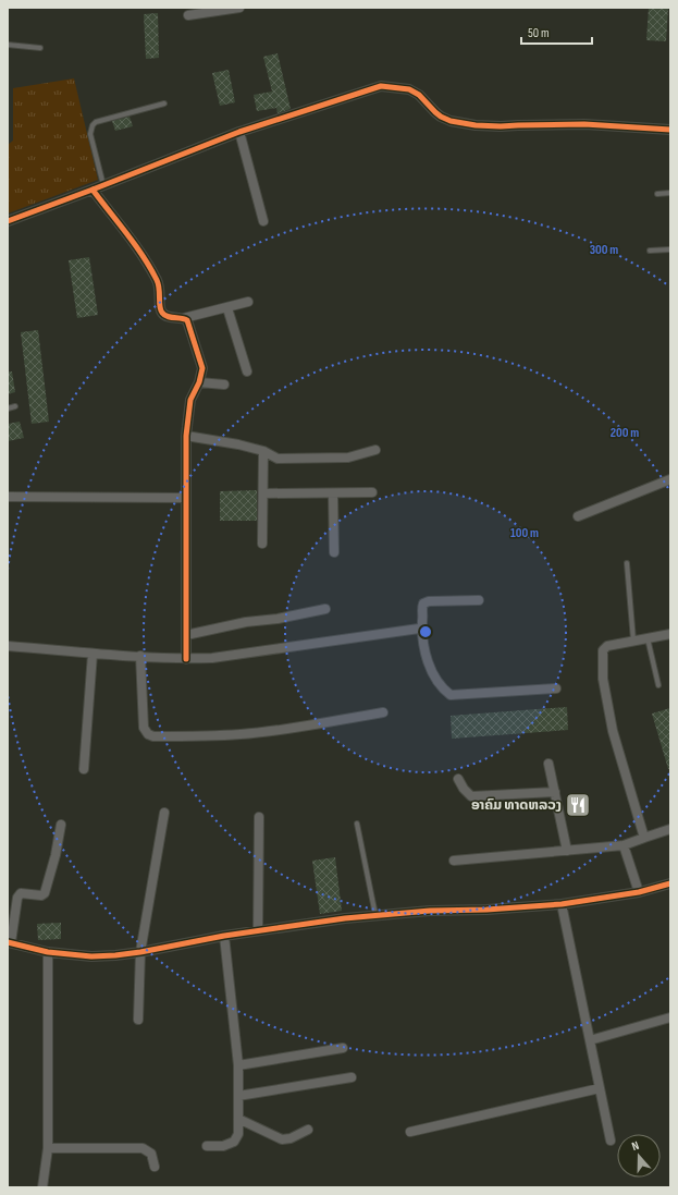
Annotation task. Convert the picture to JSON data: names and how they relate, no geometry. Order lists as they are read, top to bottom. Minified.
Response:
{"places":{"restaurant":["ອາຄົມ ທາດຫລວງ"]},"scale_bar":"50 m","north":"top","rings":["300 m","200 m","100 m"]}
